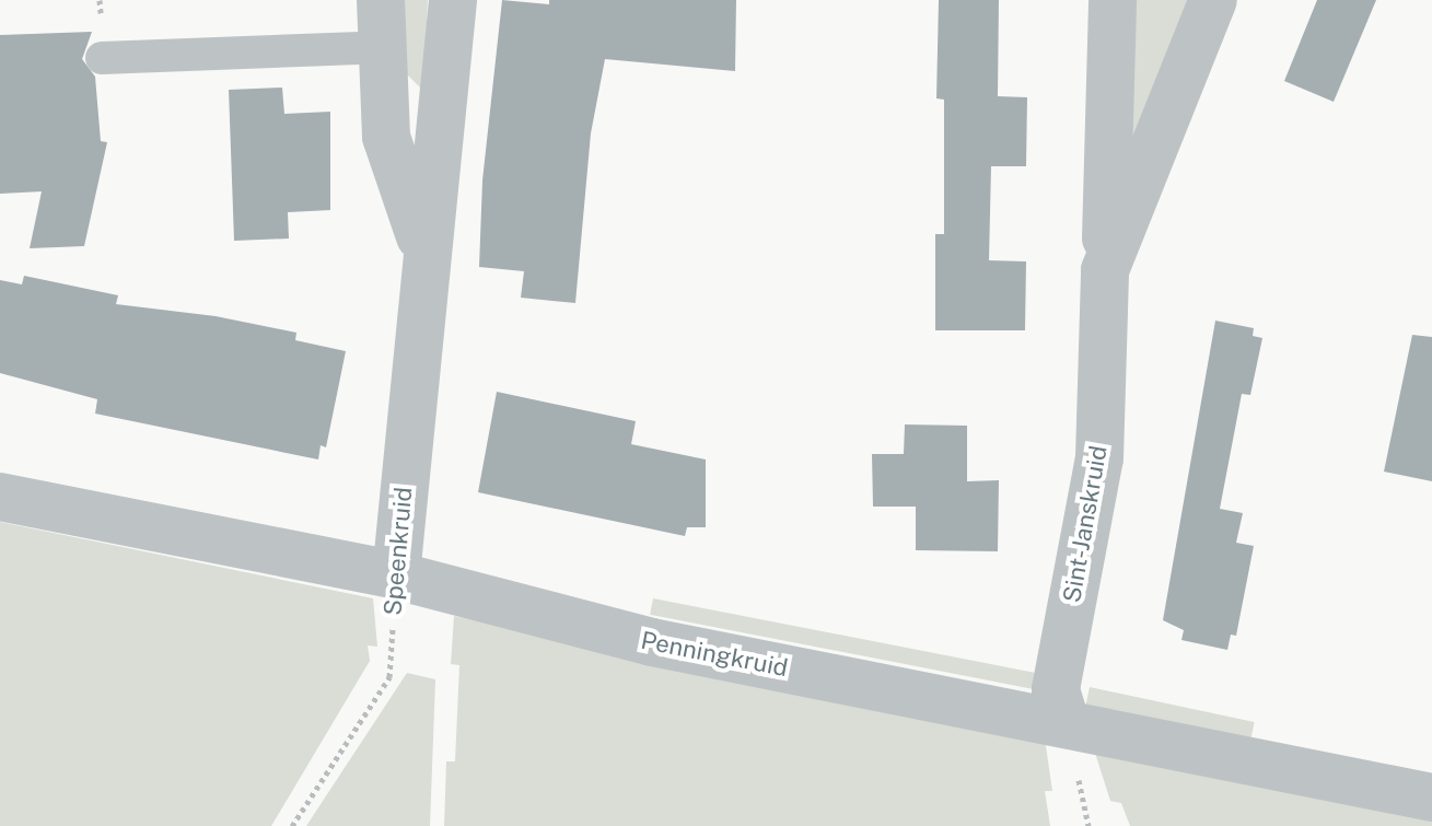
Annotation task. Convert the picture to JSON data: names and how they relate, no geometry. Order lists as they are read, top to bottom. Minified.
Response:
{"streets":{"street":["Sint-Janskruid","Speenkruid","Penningkruid"]},"crossings":[["Sint-Janskruid","Penningkruid"],["Speenkruid","Penningkruid"]]}
